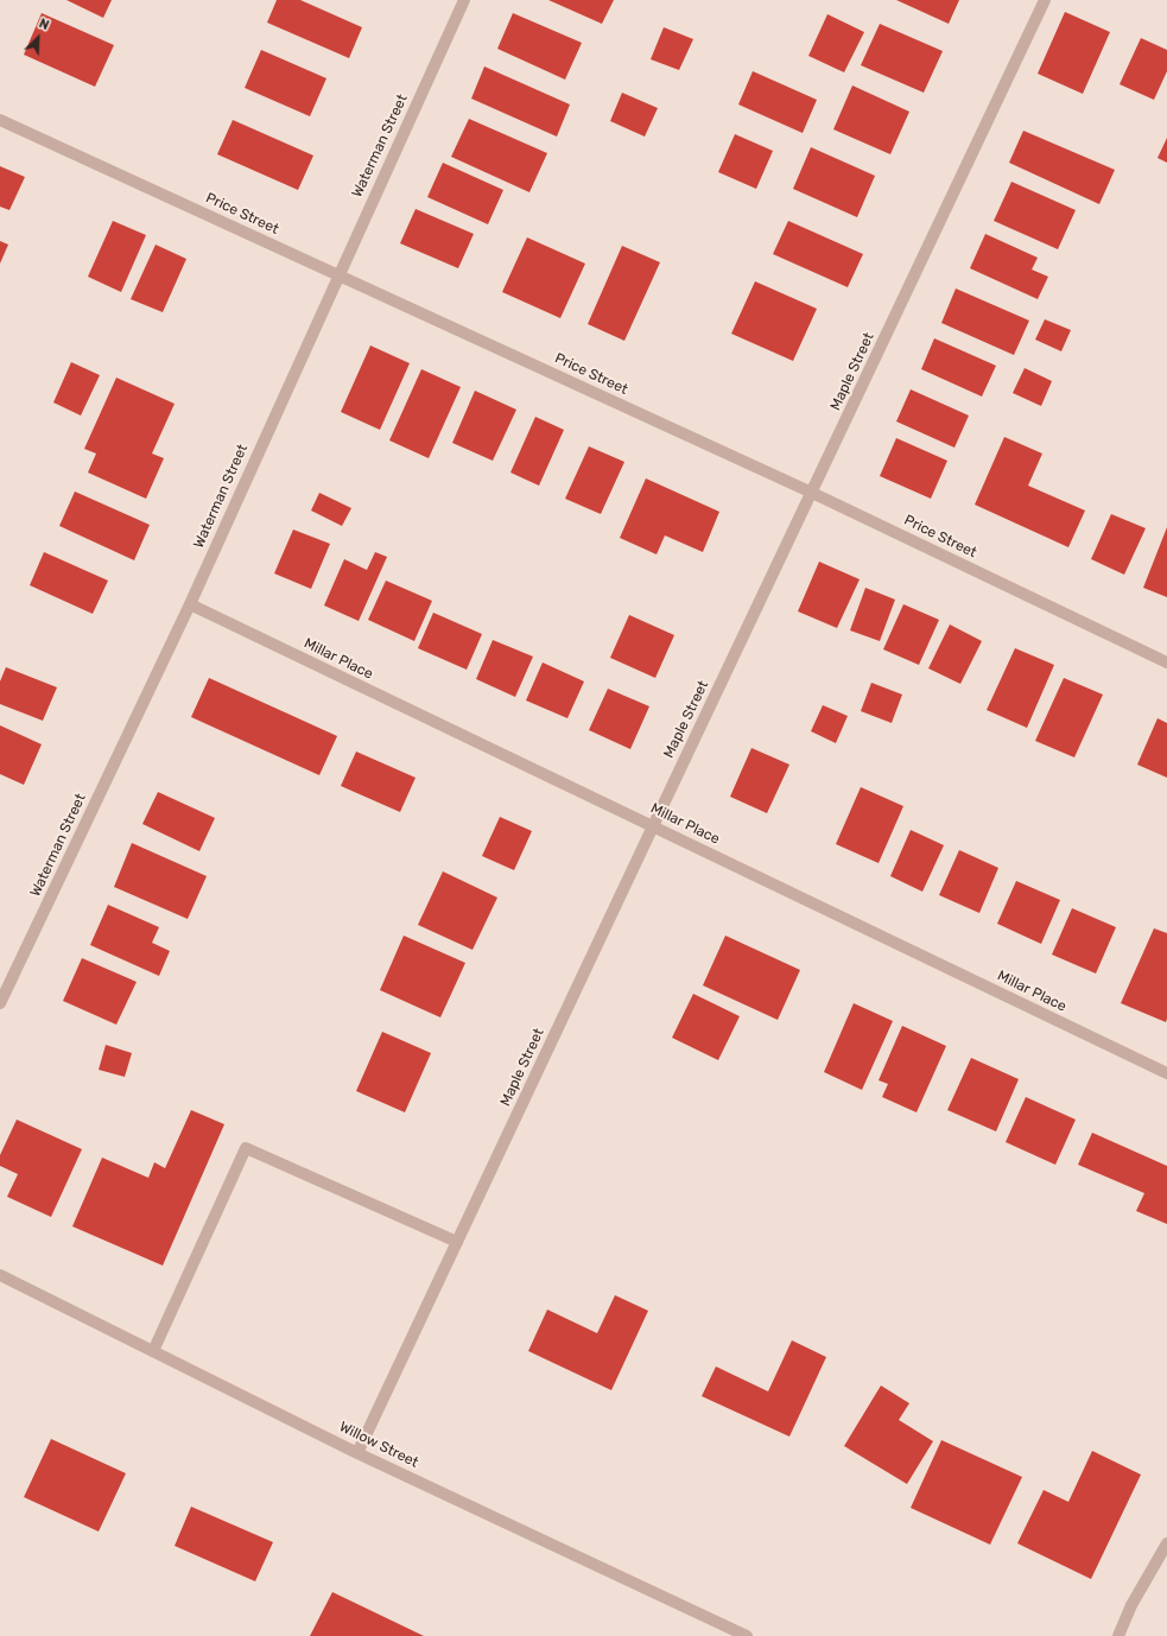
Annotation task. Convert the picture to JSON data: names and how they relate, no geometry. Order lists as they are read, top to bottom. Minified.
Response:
{"streets":{"street":["Waterman Street","Price Street","Maple Street","Millar Place","Willow Street"]},"crossings":[["Waterman Street","Price Street"],["Waterman Street","Millar Place"],["Price Street","Maple Street"],["Maple Street","Millar Place"],["Maple Street","Willow Street"]],"north":"top right"}
